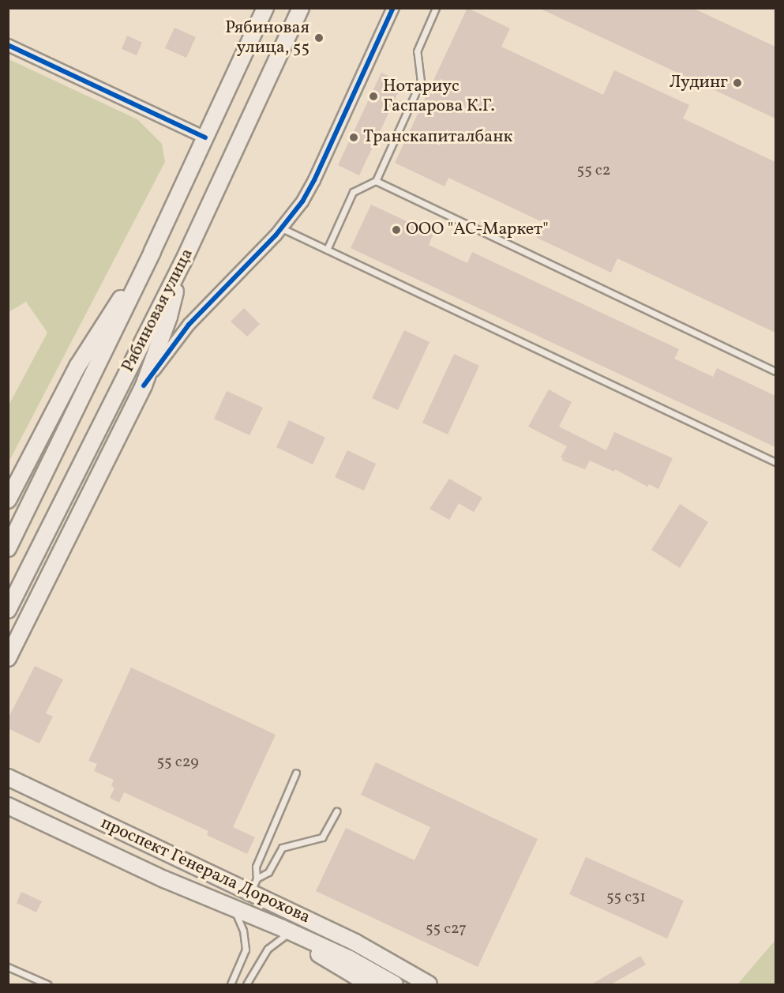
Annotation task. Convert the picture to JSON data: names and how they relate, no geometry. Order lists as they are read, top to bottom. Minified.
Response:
{"streets":{"main road":["Рябиновая улица","проспект Генерала Дорохова"]},"places":["Рябиновая улица, 55","Лудинг","Нотариус Гаспарова К.Г.","Транскапиталбанк","ООО \"АС-Маркет\""],"house_numbers":["55 с2","55 с29","55 с31","55 с27"]}
